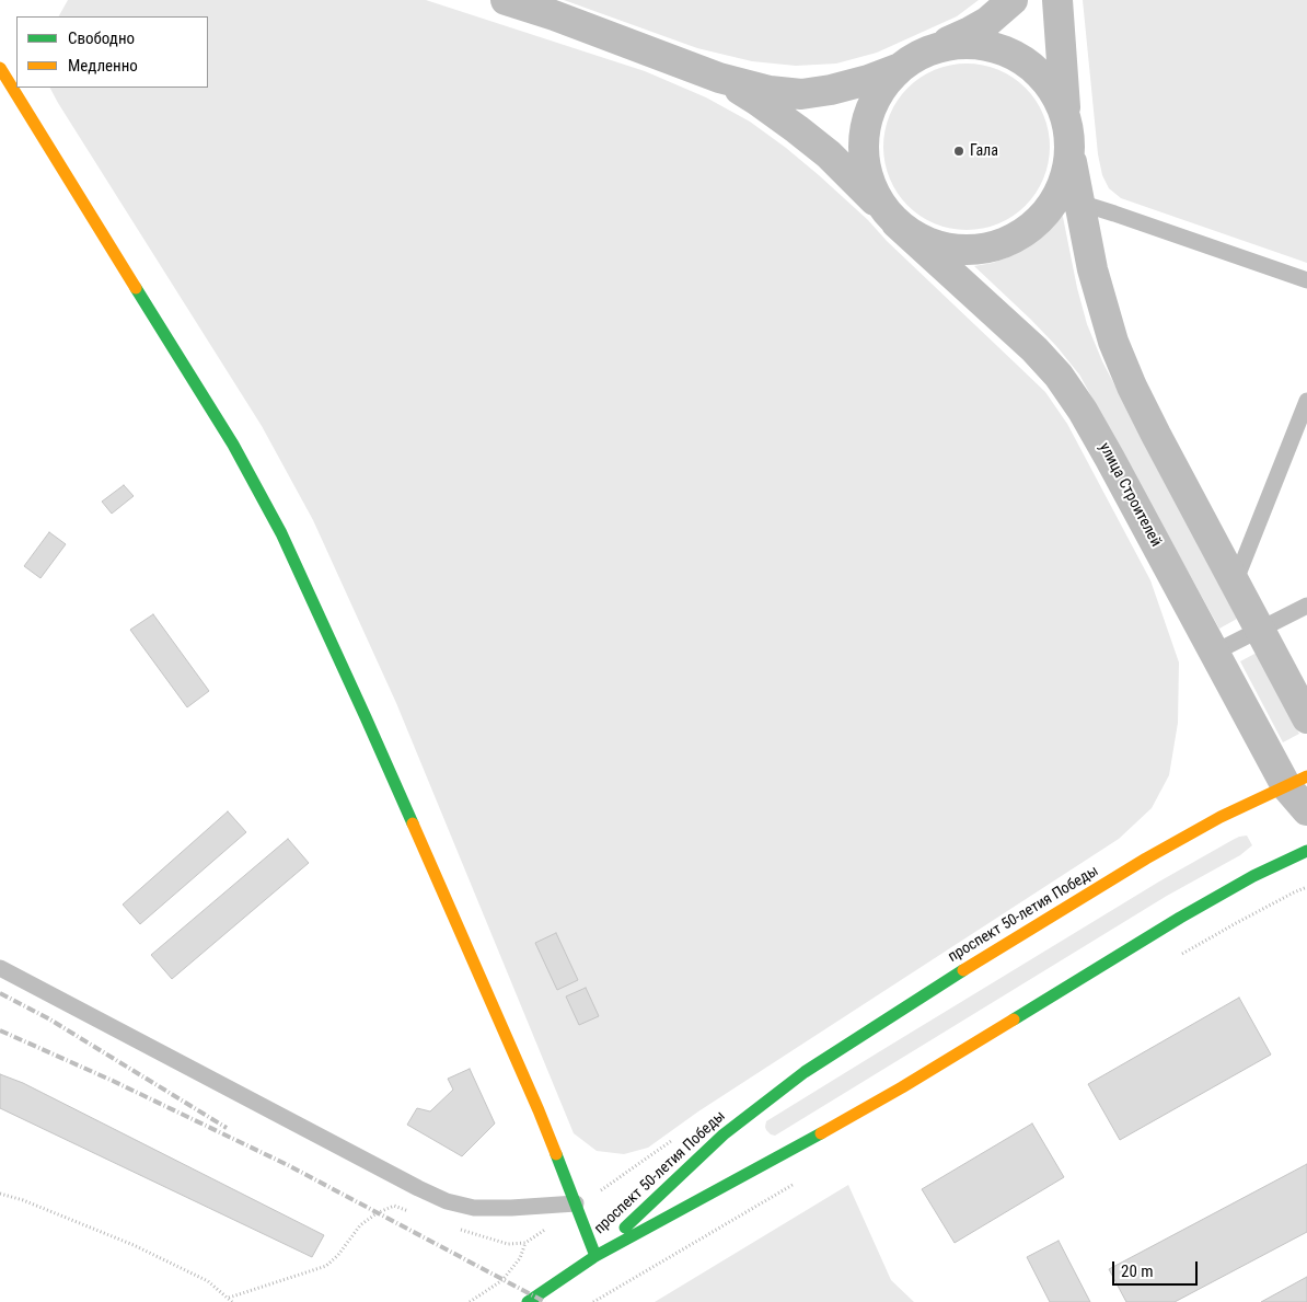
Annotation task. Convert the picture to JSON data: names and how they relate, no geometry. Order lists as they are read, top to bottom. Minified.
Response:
{"streets":{"main road":["проспект 50-летия Победы"],"street":["улица Строителей"]},"crossings":[["улица Строителей","проспект 50-летия Победы"]],"places":["Гала"],"legend":["Свободно","Медленно"],"scale_bar":"20 m"}
